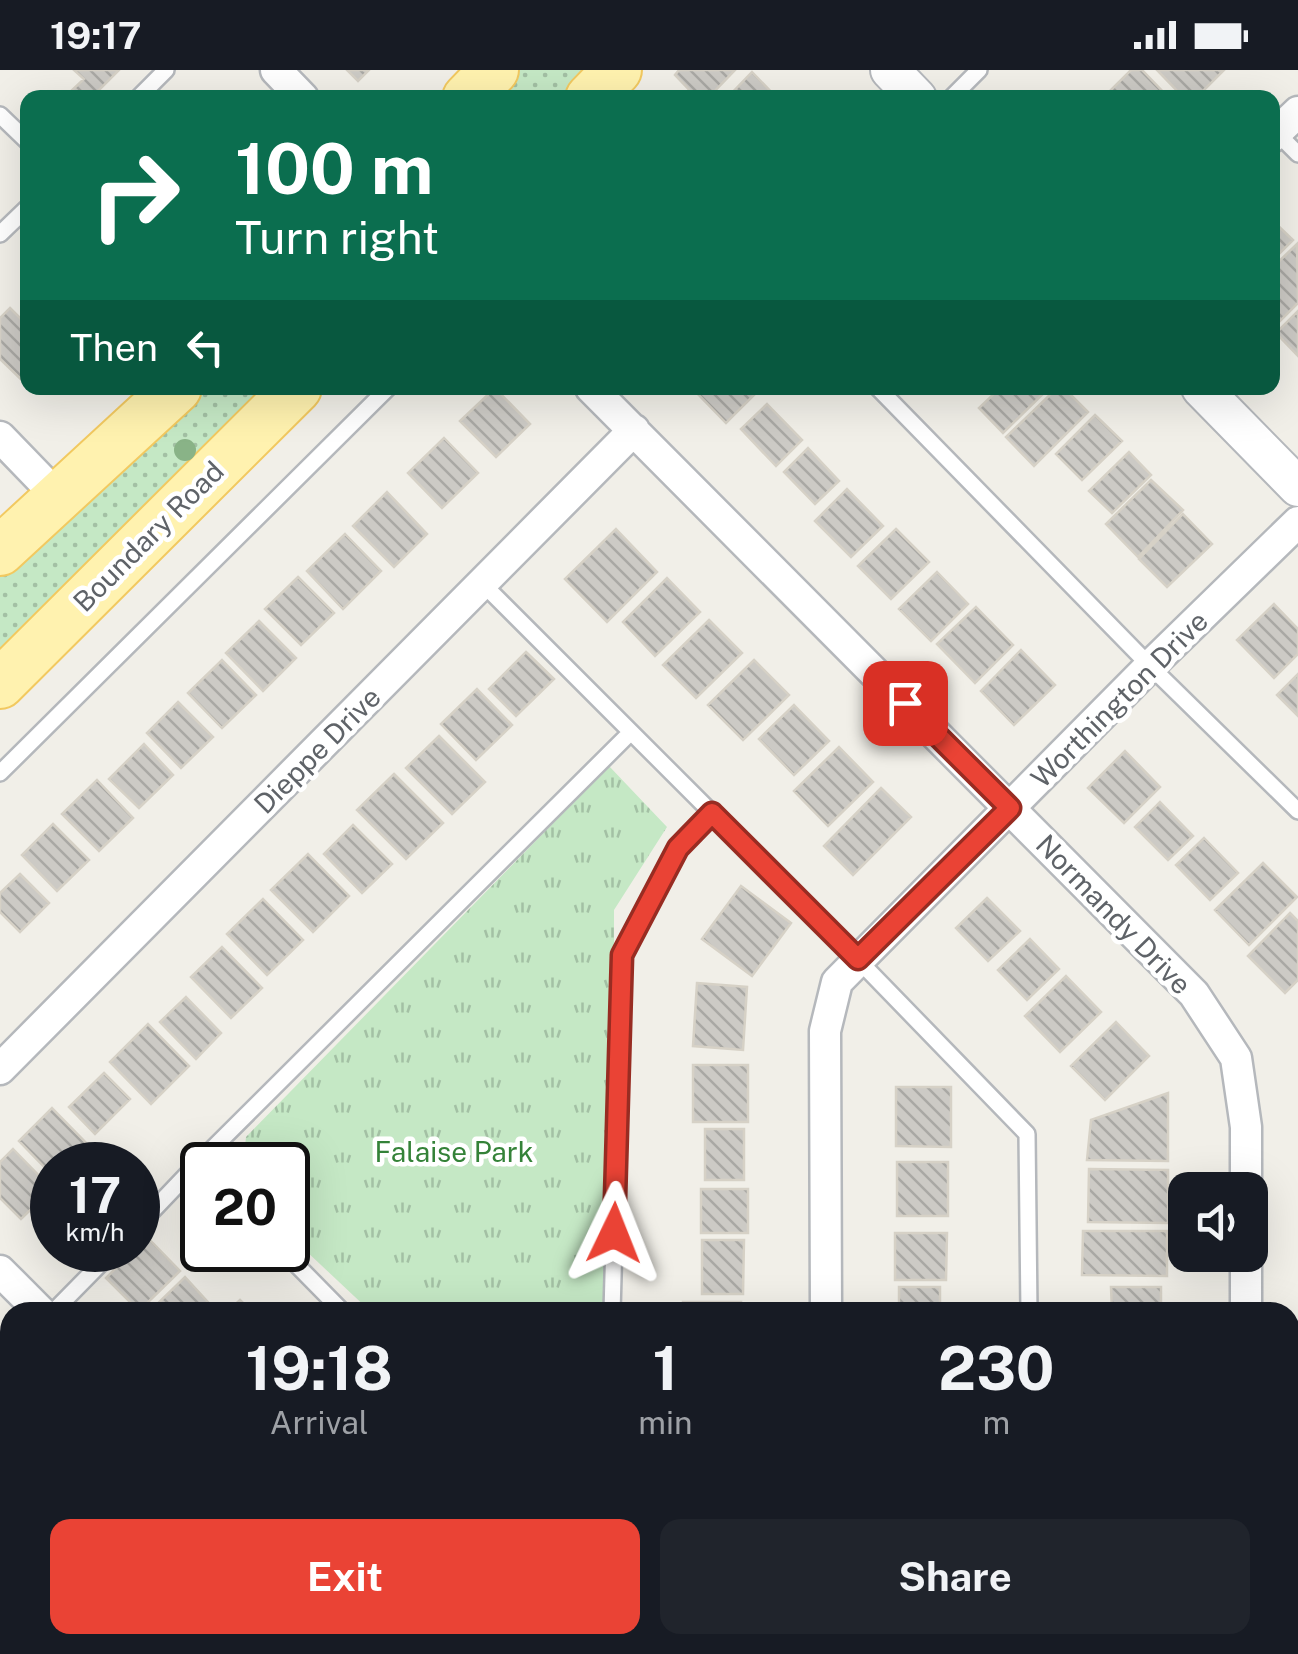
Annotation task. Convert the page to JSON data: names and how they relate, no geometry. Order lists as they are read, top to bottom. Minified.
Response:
{"streets":{"main road":["Boundary Road"],"street":["Worthington Drive","Dieppe Drive","Normandy Drive"]},"crossings":[["Worthington Drive","Normandy Drive"],["Dieppe Drive","Normandy Drive"]],"parks":["Falaise Park"],"page":{"status":"19:17","turn":["100 m","Turn right"],"then":"Then","speed":"17 km/h","limit":"20","eta":["19:18","Arrival","1","min","230","m"],"buttons":["Exit","Share"]}}
